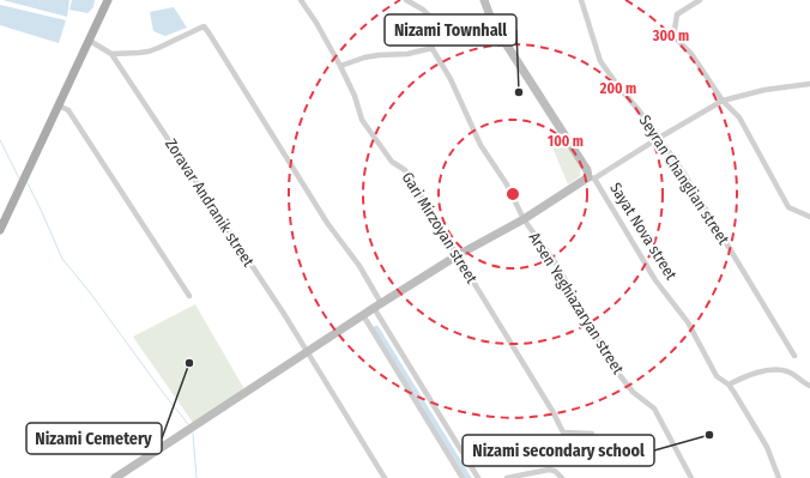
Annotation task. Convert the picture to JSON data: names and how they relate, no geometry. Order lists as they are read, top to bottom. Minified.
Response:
{"streets":{"main road":["Sayat Nova street"],"street":["Seyran Changlian street","Zoravar Andranik street","Gari Mirzoyan street","Arsen Yeghiazaryan street"]},"places":["Nizami Townhall","Nizami Cemetery","Nizami secondary school"],"rings":["300 m","200 m","100 m"]}
